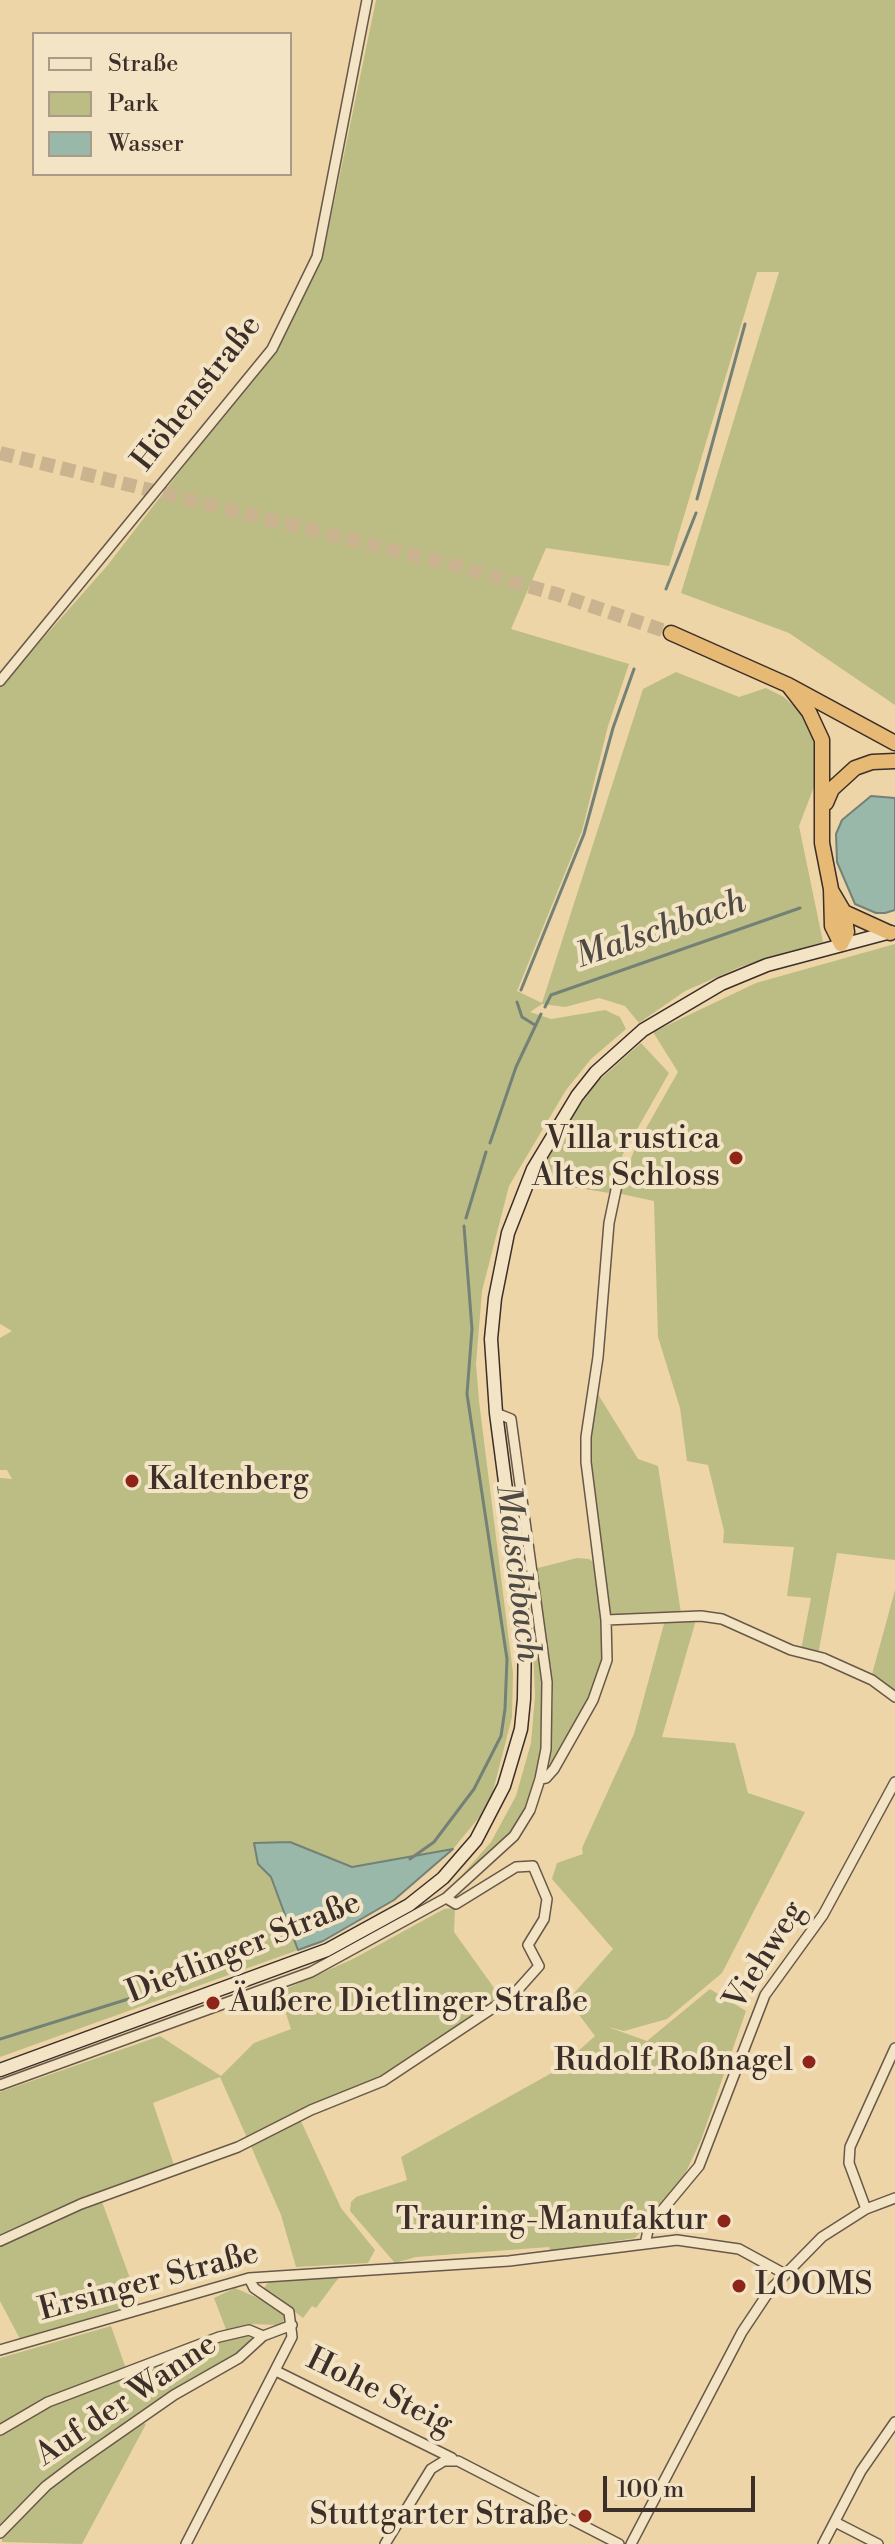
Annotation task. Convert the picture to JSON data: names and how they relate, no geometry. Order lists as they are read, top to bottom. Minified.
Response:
{"streets":{"main road":["Dietlinger Straße"],"street":["Höhenstraße","Viehweg","Ersinger Straße","Hohe Steig","Auf der Wanne"]},"crossings":[["Viehweg","Ersinger Straße"]],"water":["Malschbach"],"places":["Villa rustica Altes Schloss","Kaltenberg","Äußere Dietlinger Straße","Rudolf Roßnagel","Trauring-Manufaktur","LOOMS","Stuttgarter Straße"],"legend":["Straße","Park","Wasser"],"scale_bar":"100 m"}
